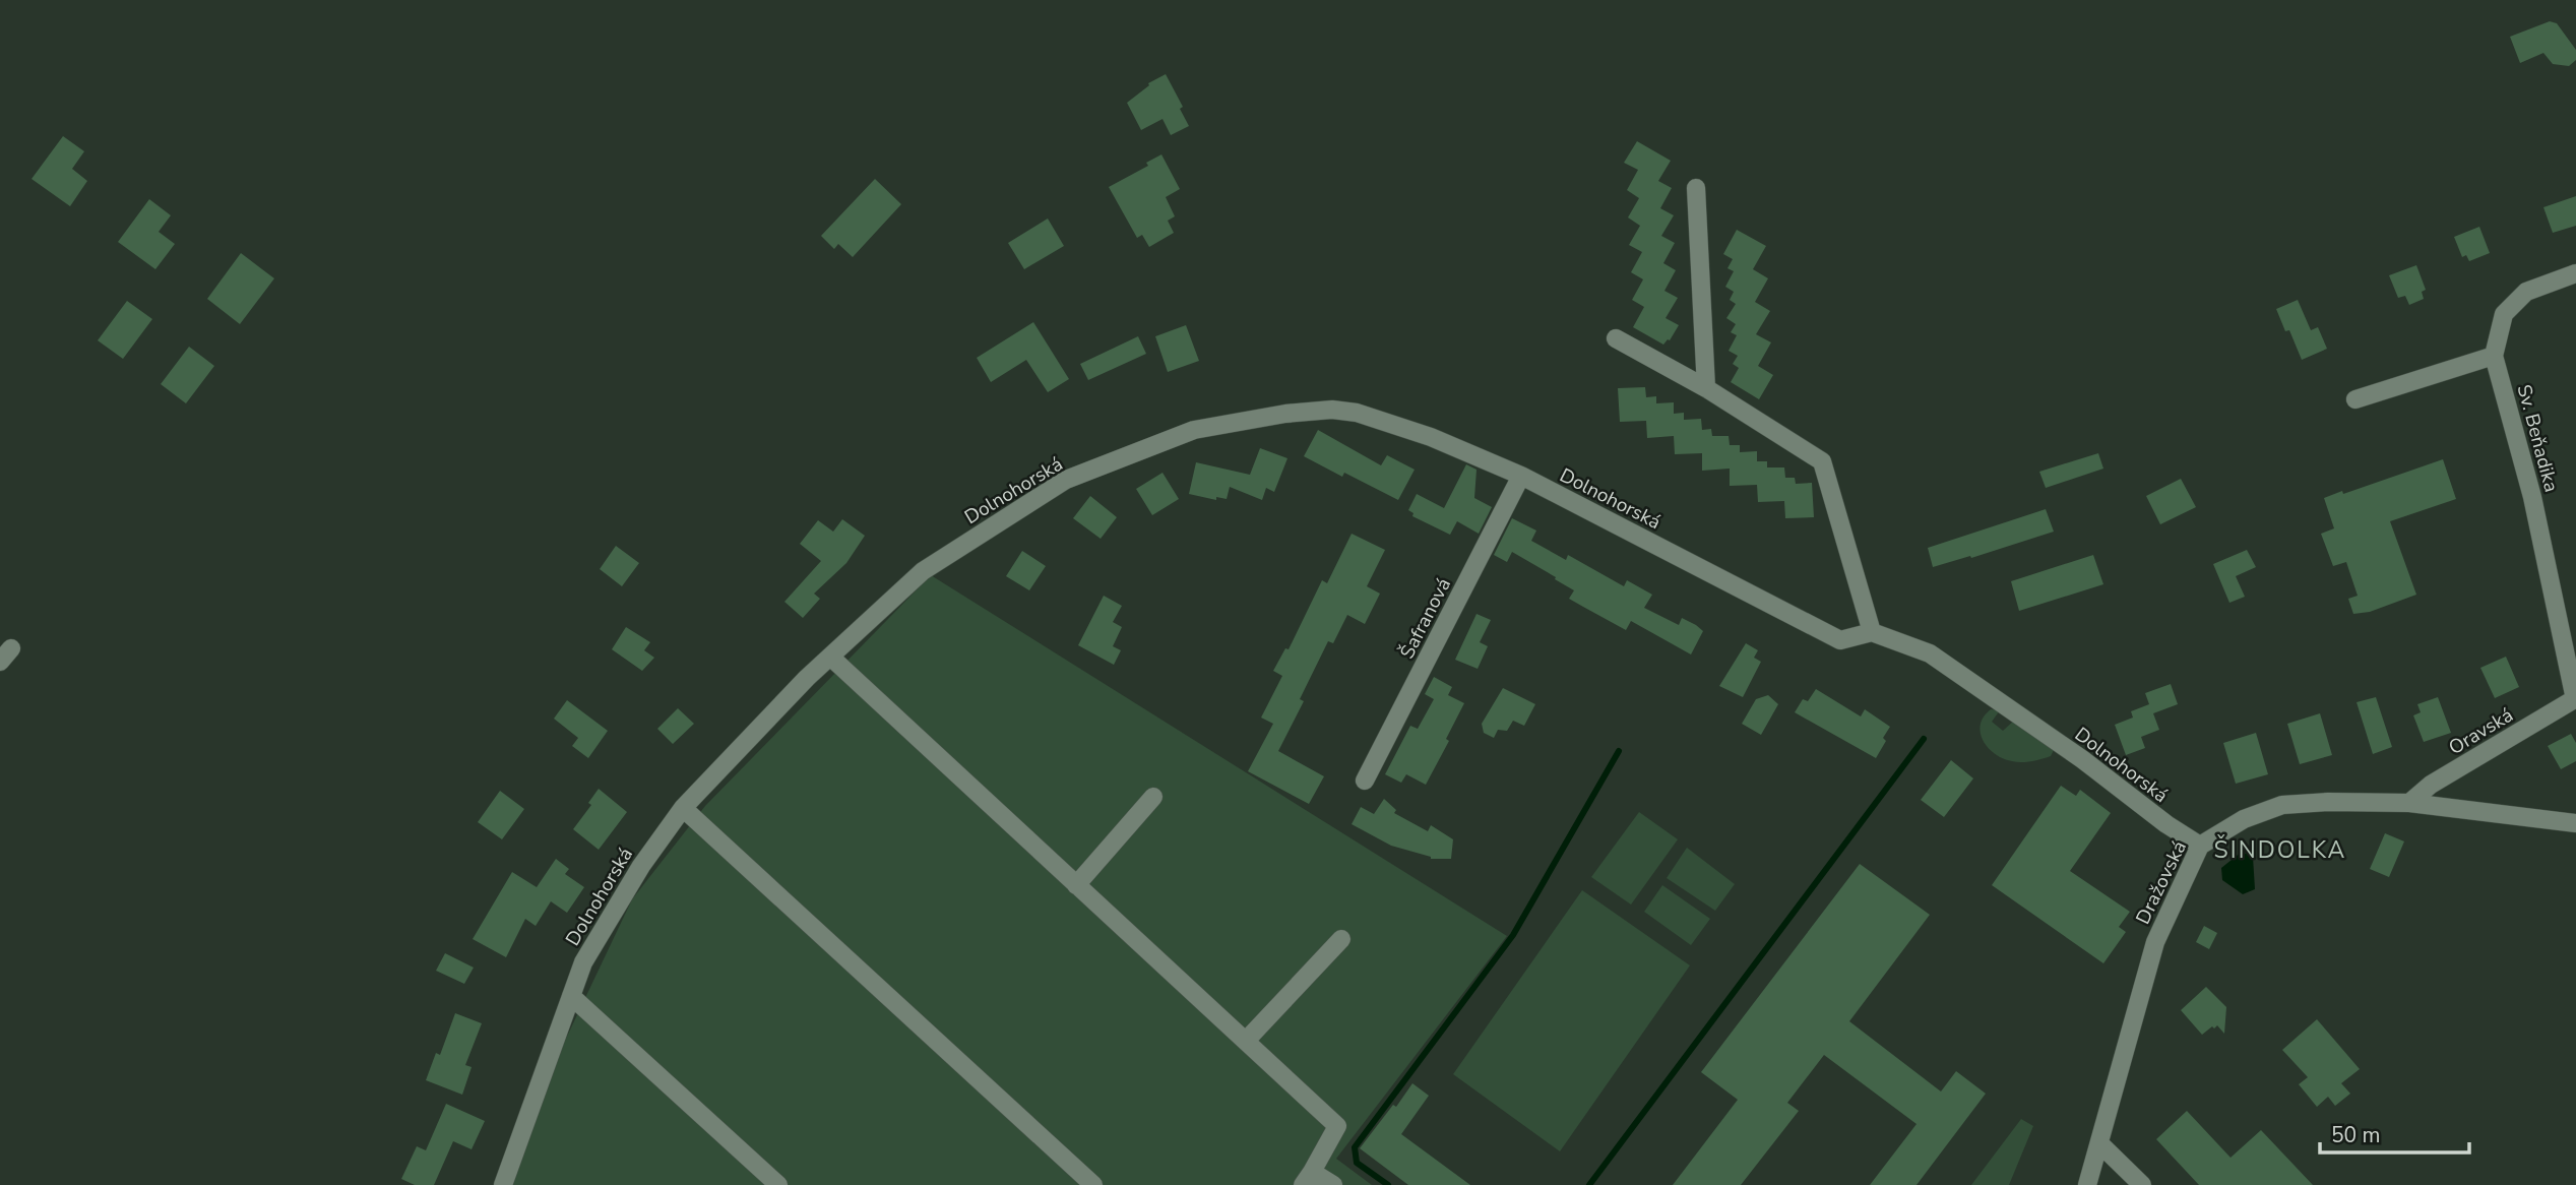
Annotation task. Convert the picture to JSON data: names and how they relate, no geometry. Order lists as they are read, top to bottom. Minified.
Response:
{"streets":{"street":["Sv. Beňadika","Dolnohorská","Šafranová","Oravská","Dražovská"]},"crossings":[["Sv. Beňadika","Oravská"],["Dolnohorská","Šafranová"],["Dolnohorská","Dražovská"],["Oravská","Dražovská"]],"districts":["ŠINDOLKA"],"scale_bar":"50 m"}
